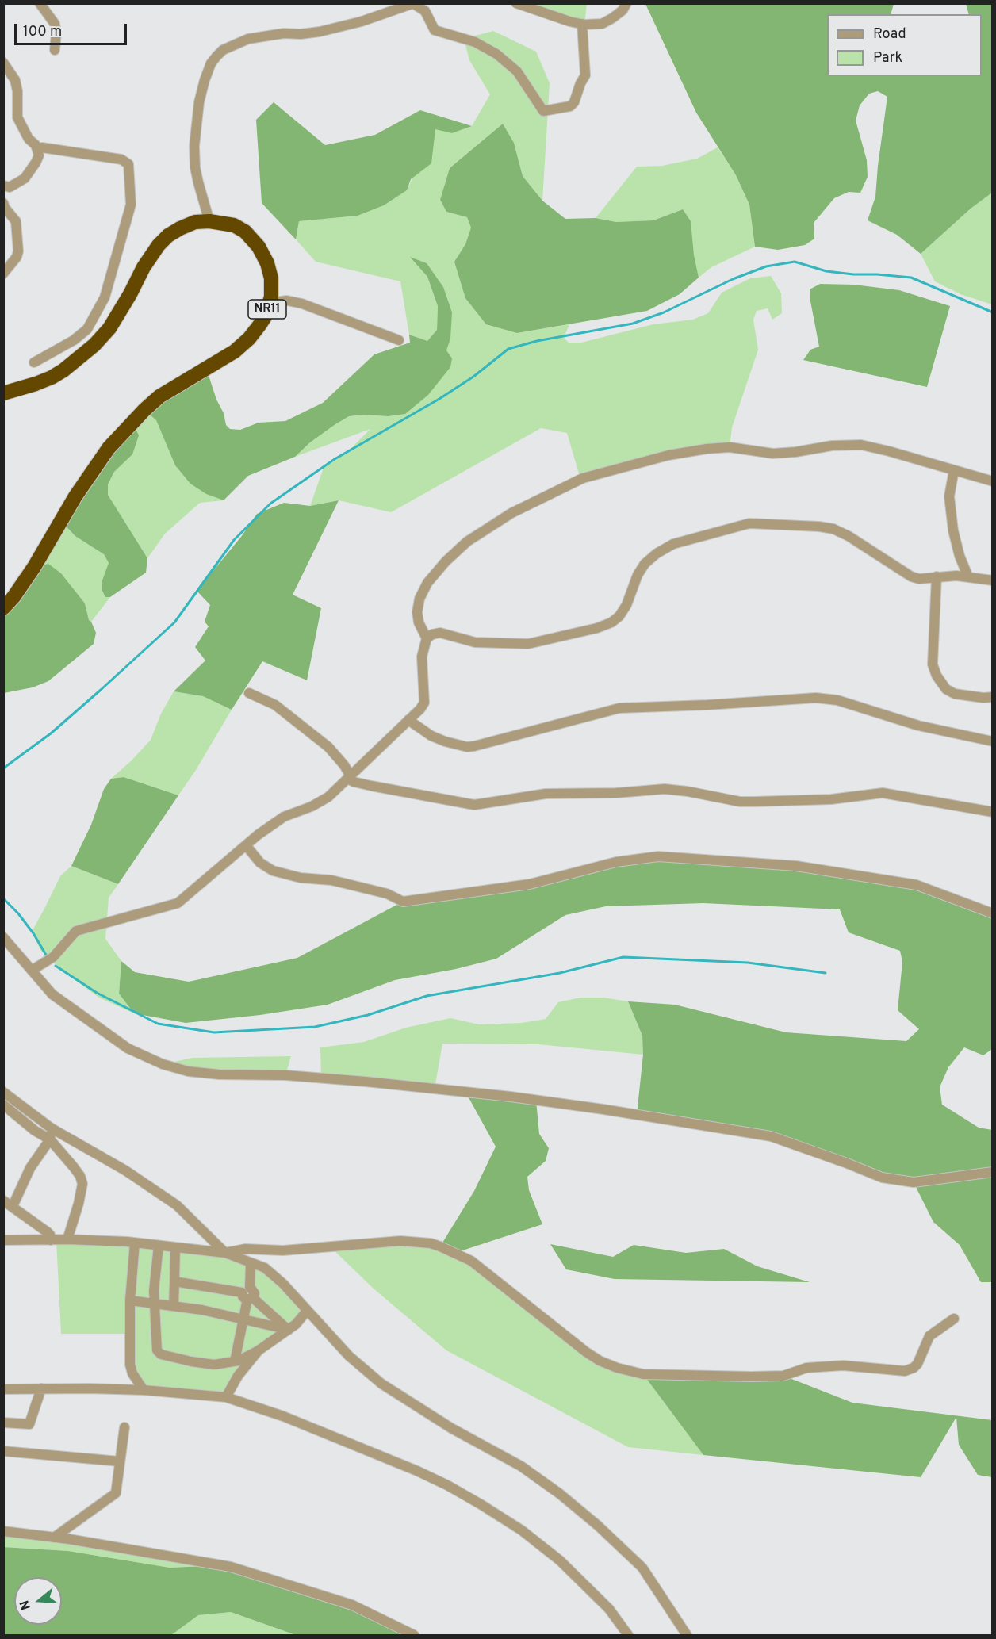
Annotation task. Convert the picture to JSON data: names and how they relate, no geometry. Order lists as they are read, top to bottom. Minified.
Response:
{"streets":{"highway":["NR11"]},"legend":["Road","Park"],"scale_bar":"100 m","north":"left"}
